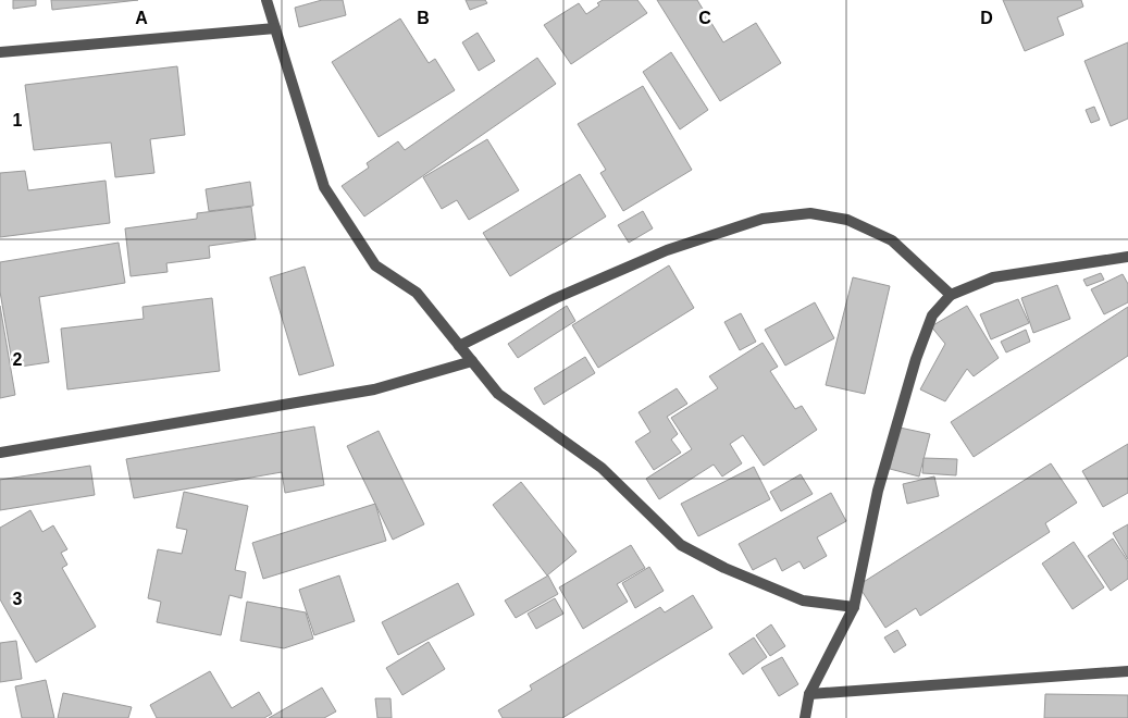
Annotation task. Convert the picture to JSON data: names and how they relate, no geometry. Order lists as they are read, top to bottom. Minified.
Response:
{"grid":{"columns":["A","B","C","D"],"rows":["1","2","3"]}}
